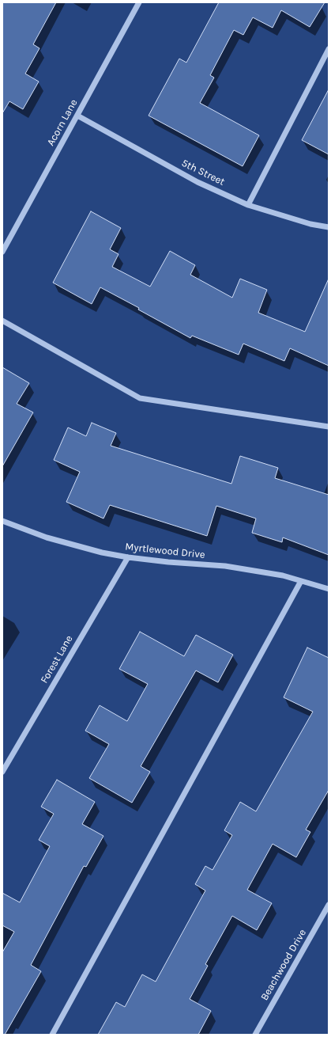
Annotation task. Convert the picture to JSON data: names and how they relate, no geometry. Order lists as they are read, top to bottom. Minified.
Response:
{"streets":{"street":["Acorn Lane","5th Street","Myrtlewood Drive","Forest Lane","Beachwood Drive"]},"crossings":[["Acorn Lane","5th Street"],["Myrtlewood Drive","Forest Lane"]]}
